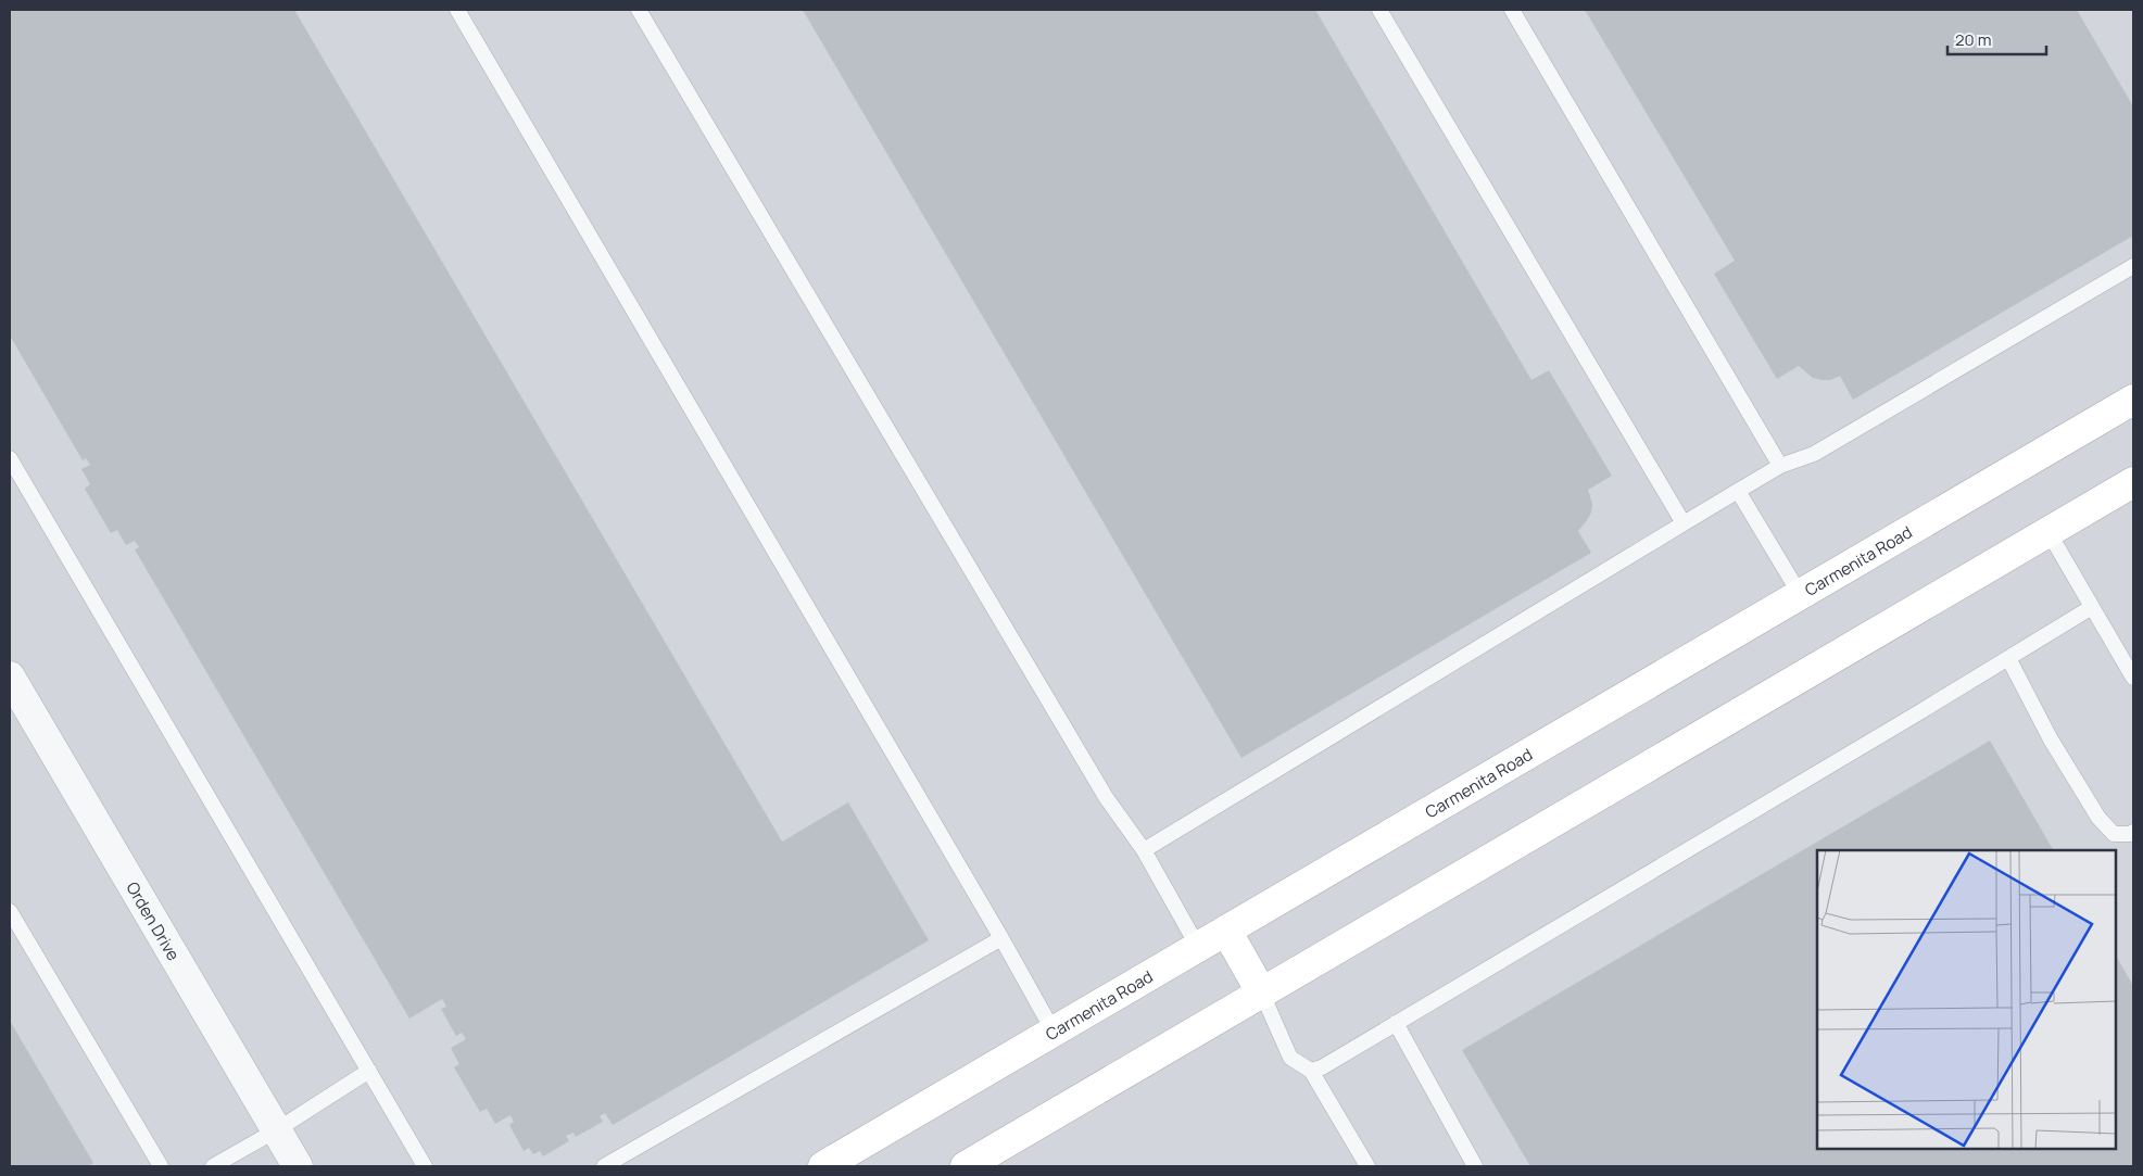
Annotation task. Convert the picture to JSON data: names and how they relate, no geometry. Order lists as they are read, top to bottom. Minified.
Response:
{"streets":{"main road":["Carmenita Road"],"street":["Orden Drive"]},"scale_bar":"20 m"}
